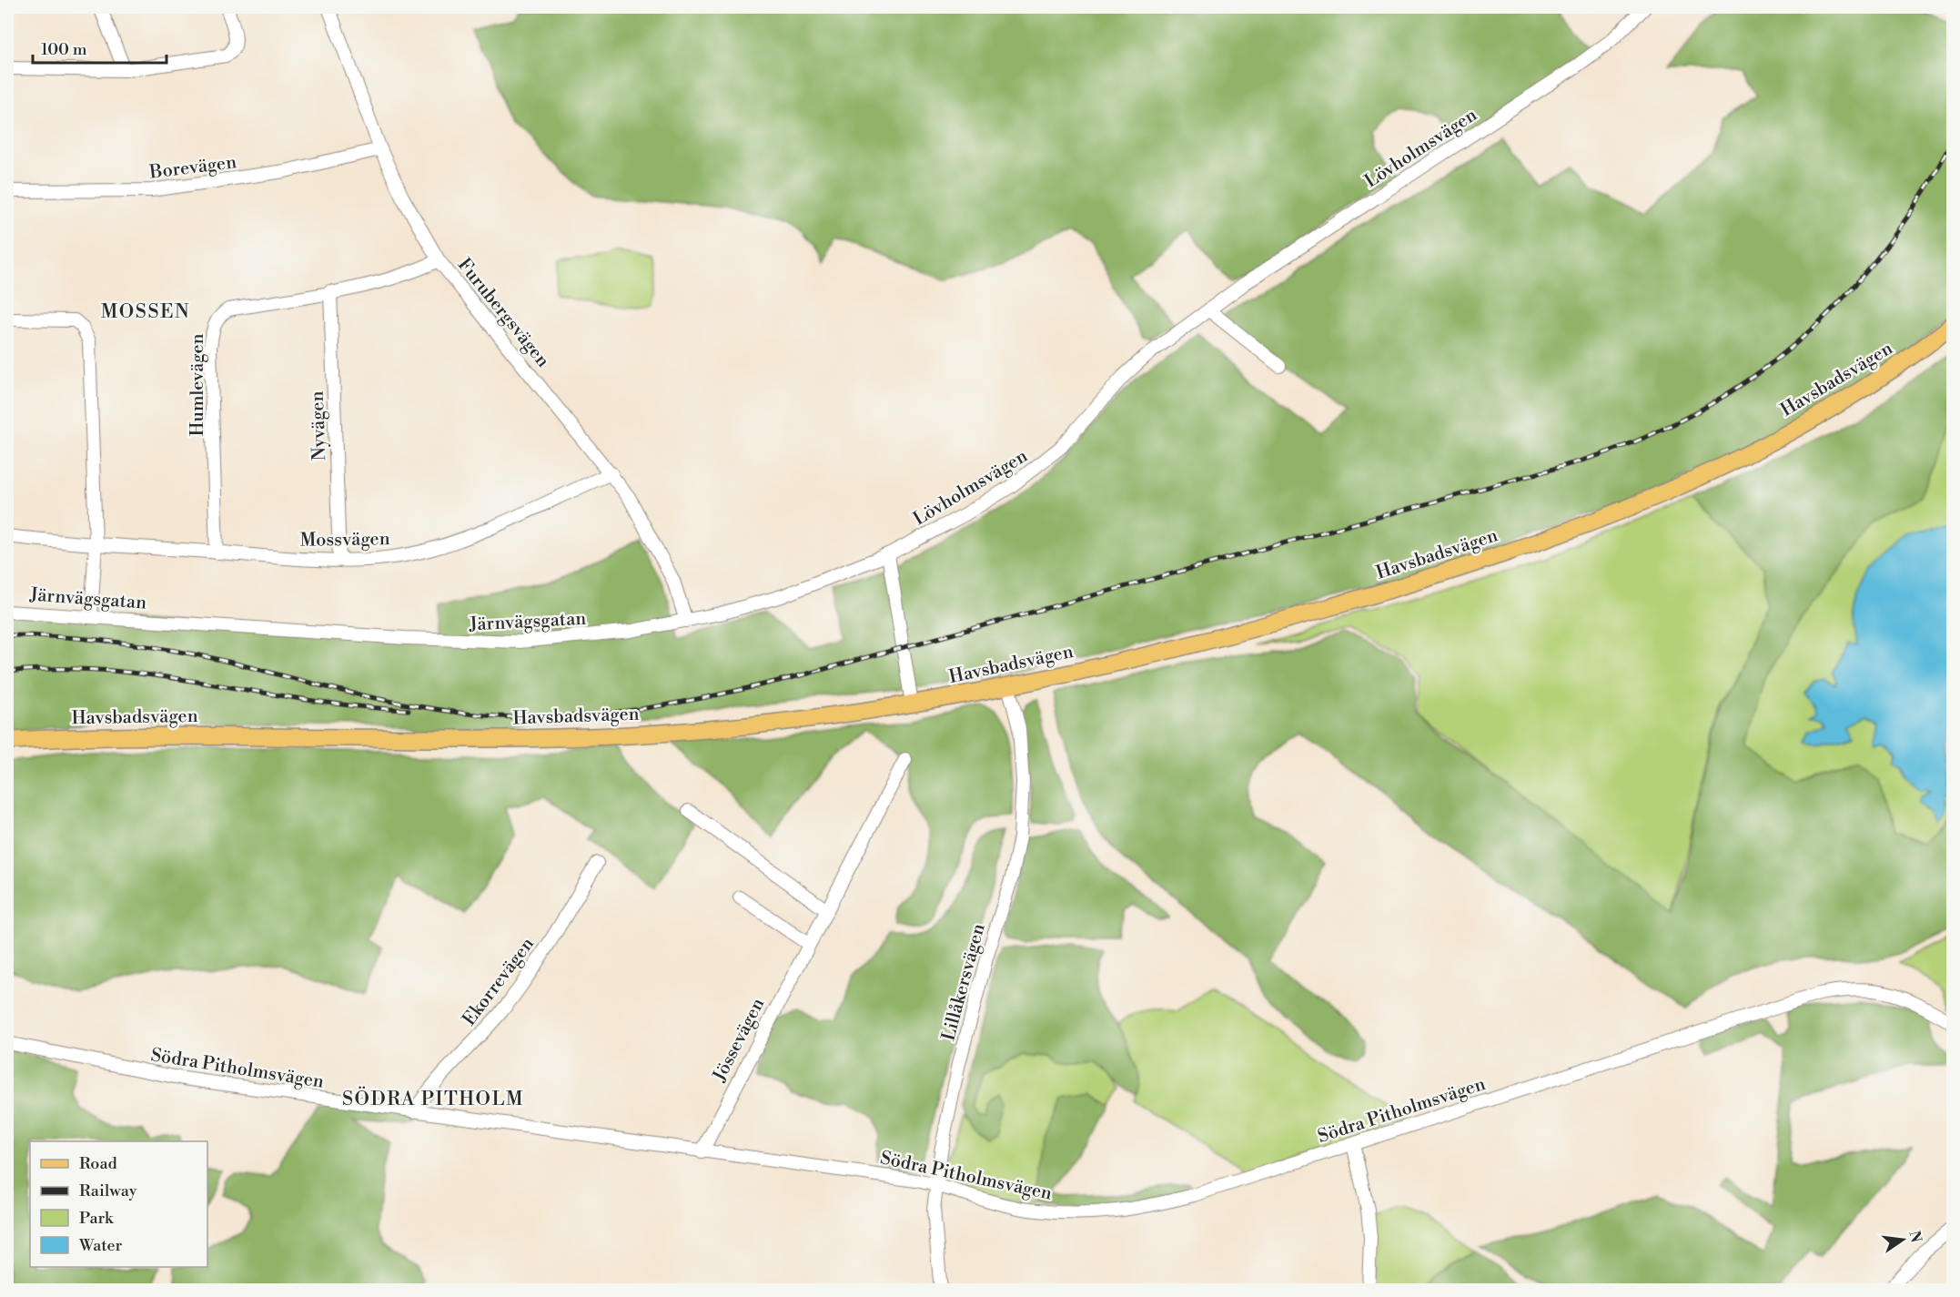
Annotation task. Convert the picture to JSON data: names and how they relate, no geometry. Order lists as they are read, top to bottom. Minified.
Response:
{"streets":{"main road":["Havsbadsvägen"],"street":["Lövholmsvägen","Borevägen","Furubergsvägen","Humlevägen","Nyvägen","Mossvägen","Järnvägsgatan","Ekorrevägen","Lillåkersvägen","Jössevägen","Södra Pitholmsvägen"]},"crossings":[["Lövholmsvägen","Järnvägsgatan"],["Borevägen","Furubergsvägen"],["Furubergsvägen","Humlevägen"],["Furubergsvägen","Mossvägen"],["Furubergsvägen","Järnvägsgatan"],["Havsbadsvägen","Lillåkersvägen"],["Humlevägen","Nyvägen"],["Humlevägen","Mossvägen"],["Nyvägen","Mossvägen"],["Ekorrevägen","Södra Pitholmsvägen"],["Lillåkersvägen","Södra Pitholmsvägen"],["Jössevägen","Södra Pitholmsvägen"]],"districts":["MOSSEN","SÖDRA PITHOLM"],"legend":["Road","Railway","Park","Water"],"scale_bar":"100 m","north":"right"}
